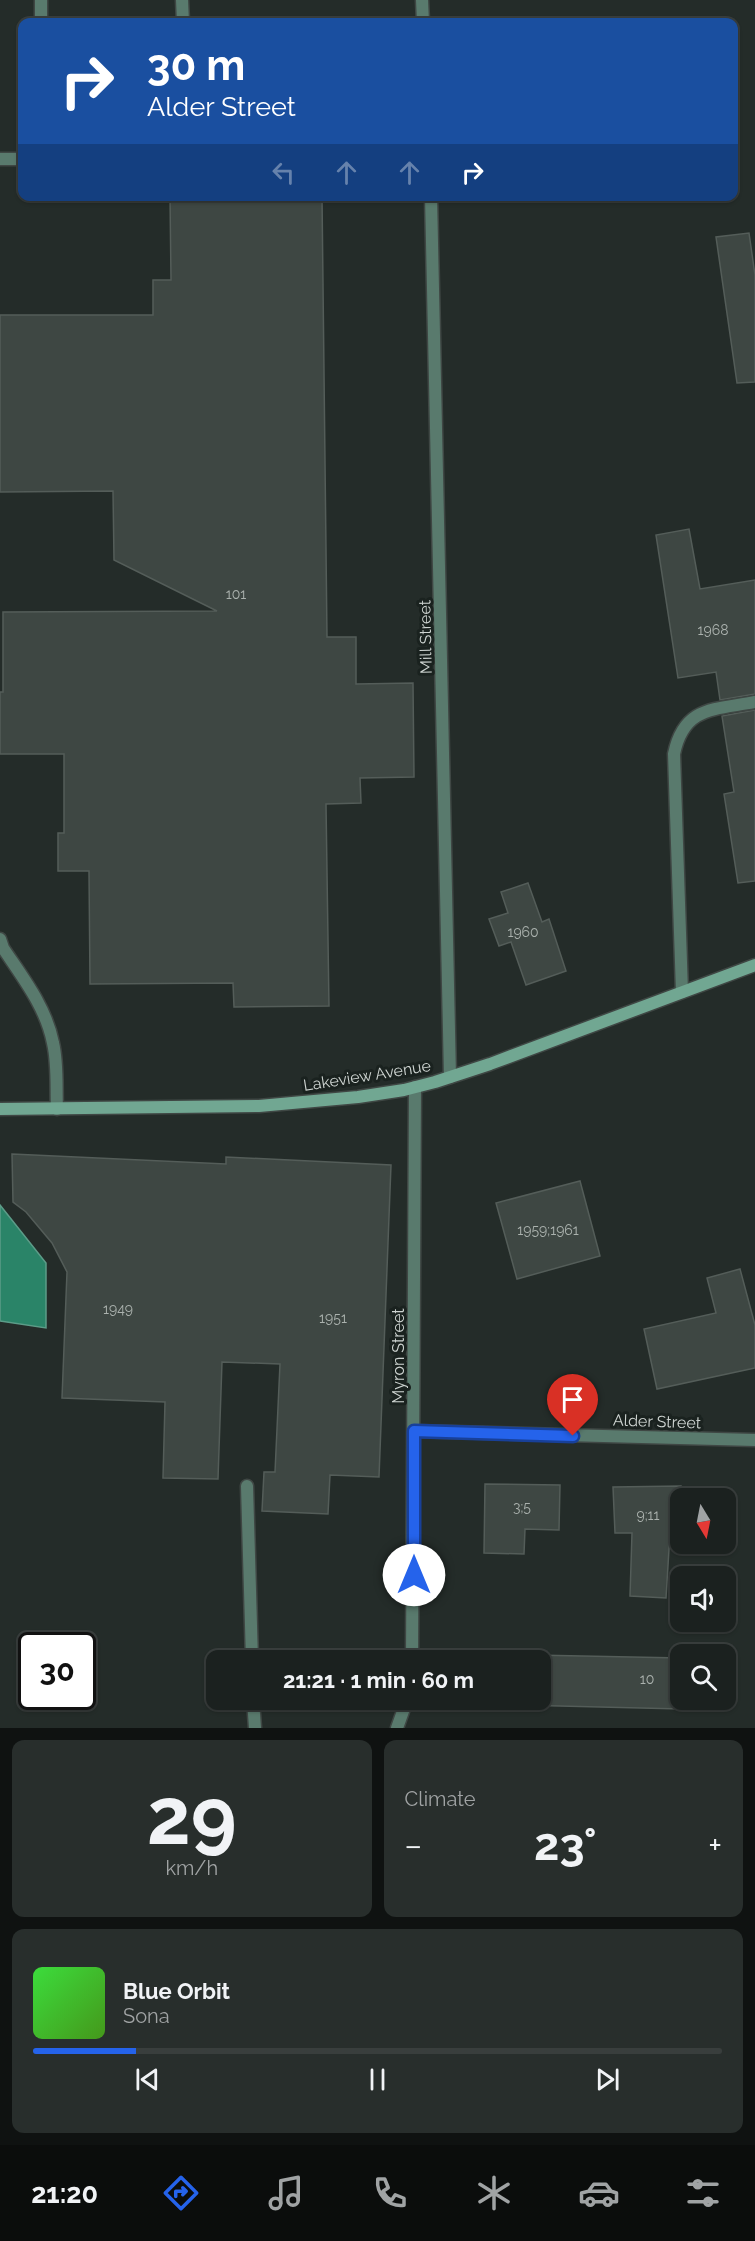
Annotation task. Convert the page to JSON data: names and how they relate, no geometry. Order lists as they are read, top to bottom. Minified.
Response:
{"streets":{"main road":["Lakeview Avenue"],"street":["Mill Street","Myron Street","Alder Street"]},"crossings":[["Mill Street","Lakeview Avenue"],["Lakeview Avenue","Myron Street"],["Myron Street","Alder Street"]],"house_numbers":["101","1968","1960","1959;1961","1949","1951","3;5","9;11","10"],"north":"bottom","page":{"turn":["30 m","Alder Street"],"limit":"30","trip":"21:21 · 1 min · 60 m","tile":[["29","km/h"],"Climate"],"heat":["−","23°","+"],"song":["Blue Orbit","Sona"],"tabs":"21:20"}}
